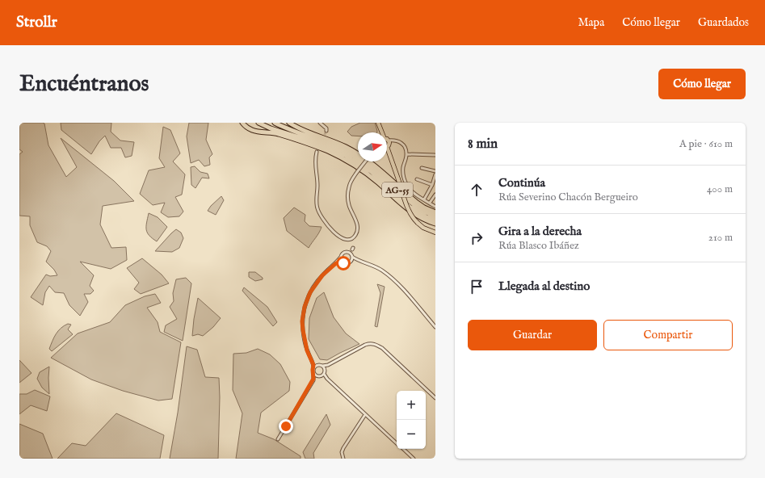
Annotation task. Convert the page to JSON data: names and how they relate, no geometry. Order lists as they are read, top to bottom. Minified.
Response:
{"streets":{"highway":["AG-55"]},"north":"right","page":{"header":"Strollr","nav":["Mapa","Cómo llegar","Guardados"],"buttons":["Cómo llegar",["Guardar","Compartir"]],"title":"Encuéntranos","heading":["8 min","A pie · 610 m"],"list":[["Continúa","Rúa Severino Chacón Bergueiro","400 m"],["Gira a la derecha","Rúa Blasco Ibáñez","210 m"],"Llegada al destino"],"map_buttons":["+","−"]}}
